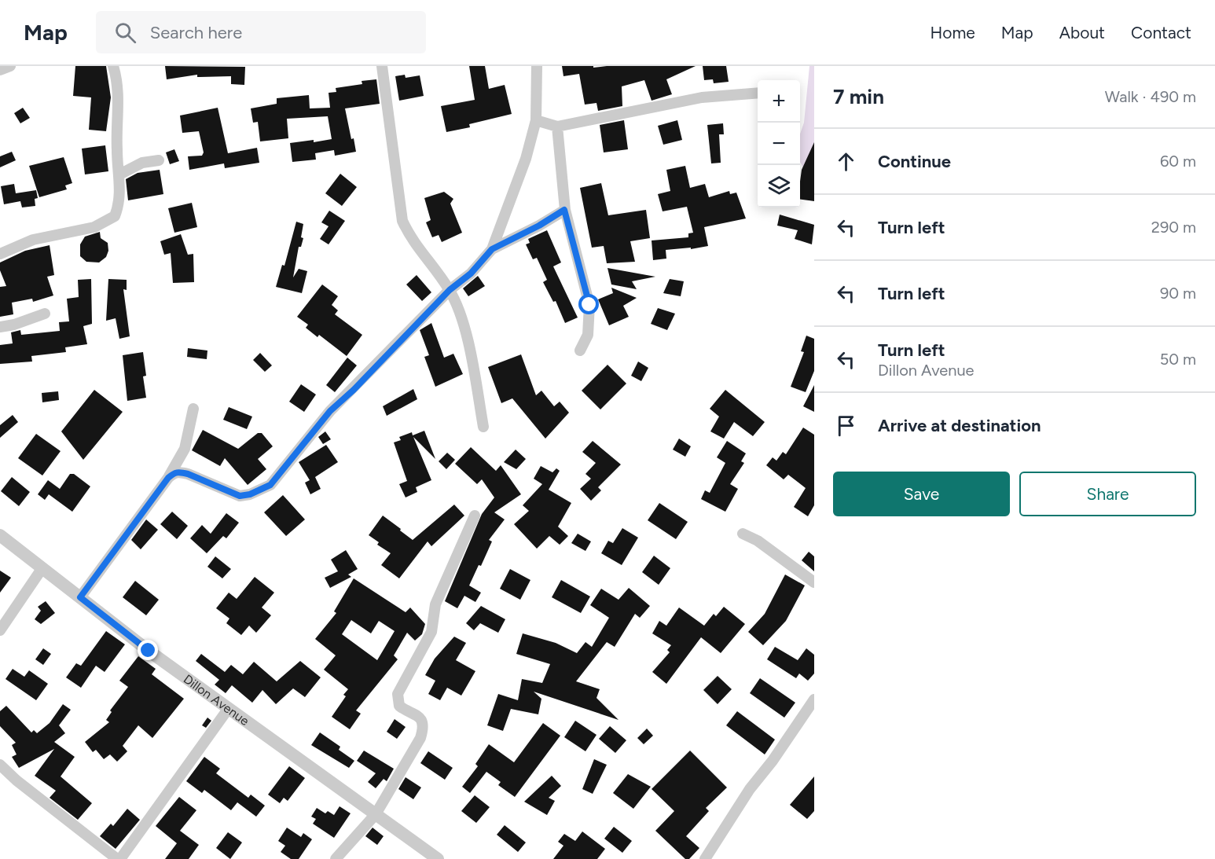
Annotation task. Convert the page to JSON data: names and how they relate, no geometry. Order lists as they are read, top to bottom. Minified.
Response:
{"streets":{"street":["Dillon Avenue"]},"page":{"header":"Map","search":"Search here","nav":["Home","Map","About","Contact"],"heading":["7 min","Walk · 490 m"],"map_buttons":["+","−"],"list":[["Continue","60 m"],["Turn left","290 m"],["Turn left","90 m"],["Turn left","Dillon Avenue","50 m"],"Arrive at destination"],"buttons":["Save","Share"]}}
